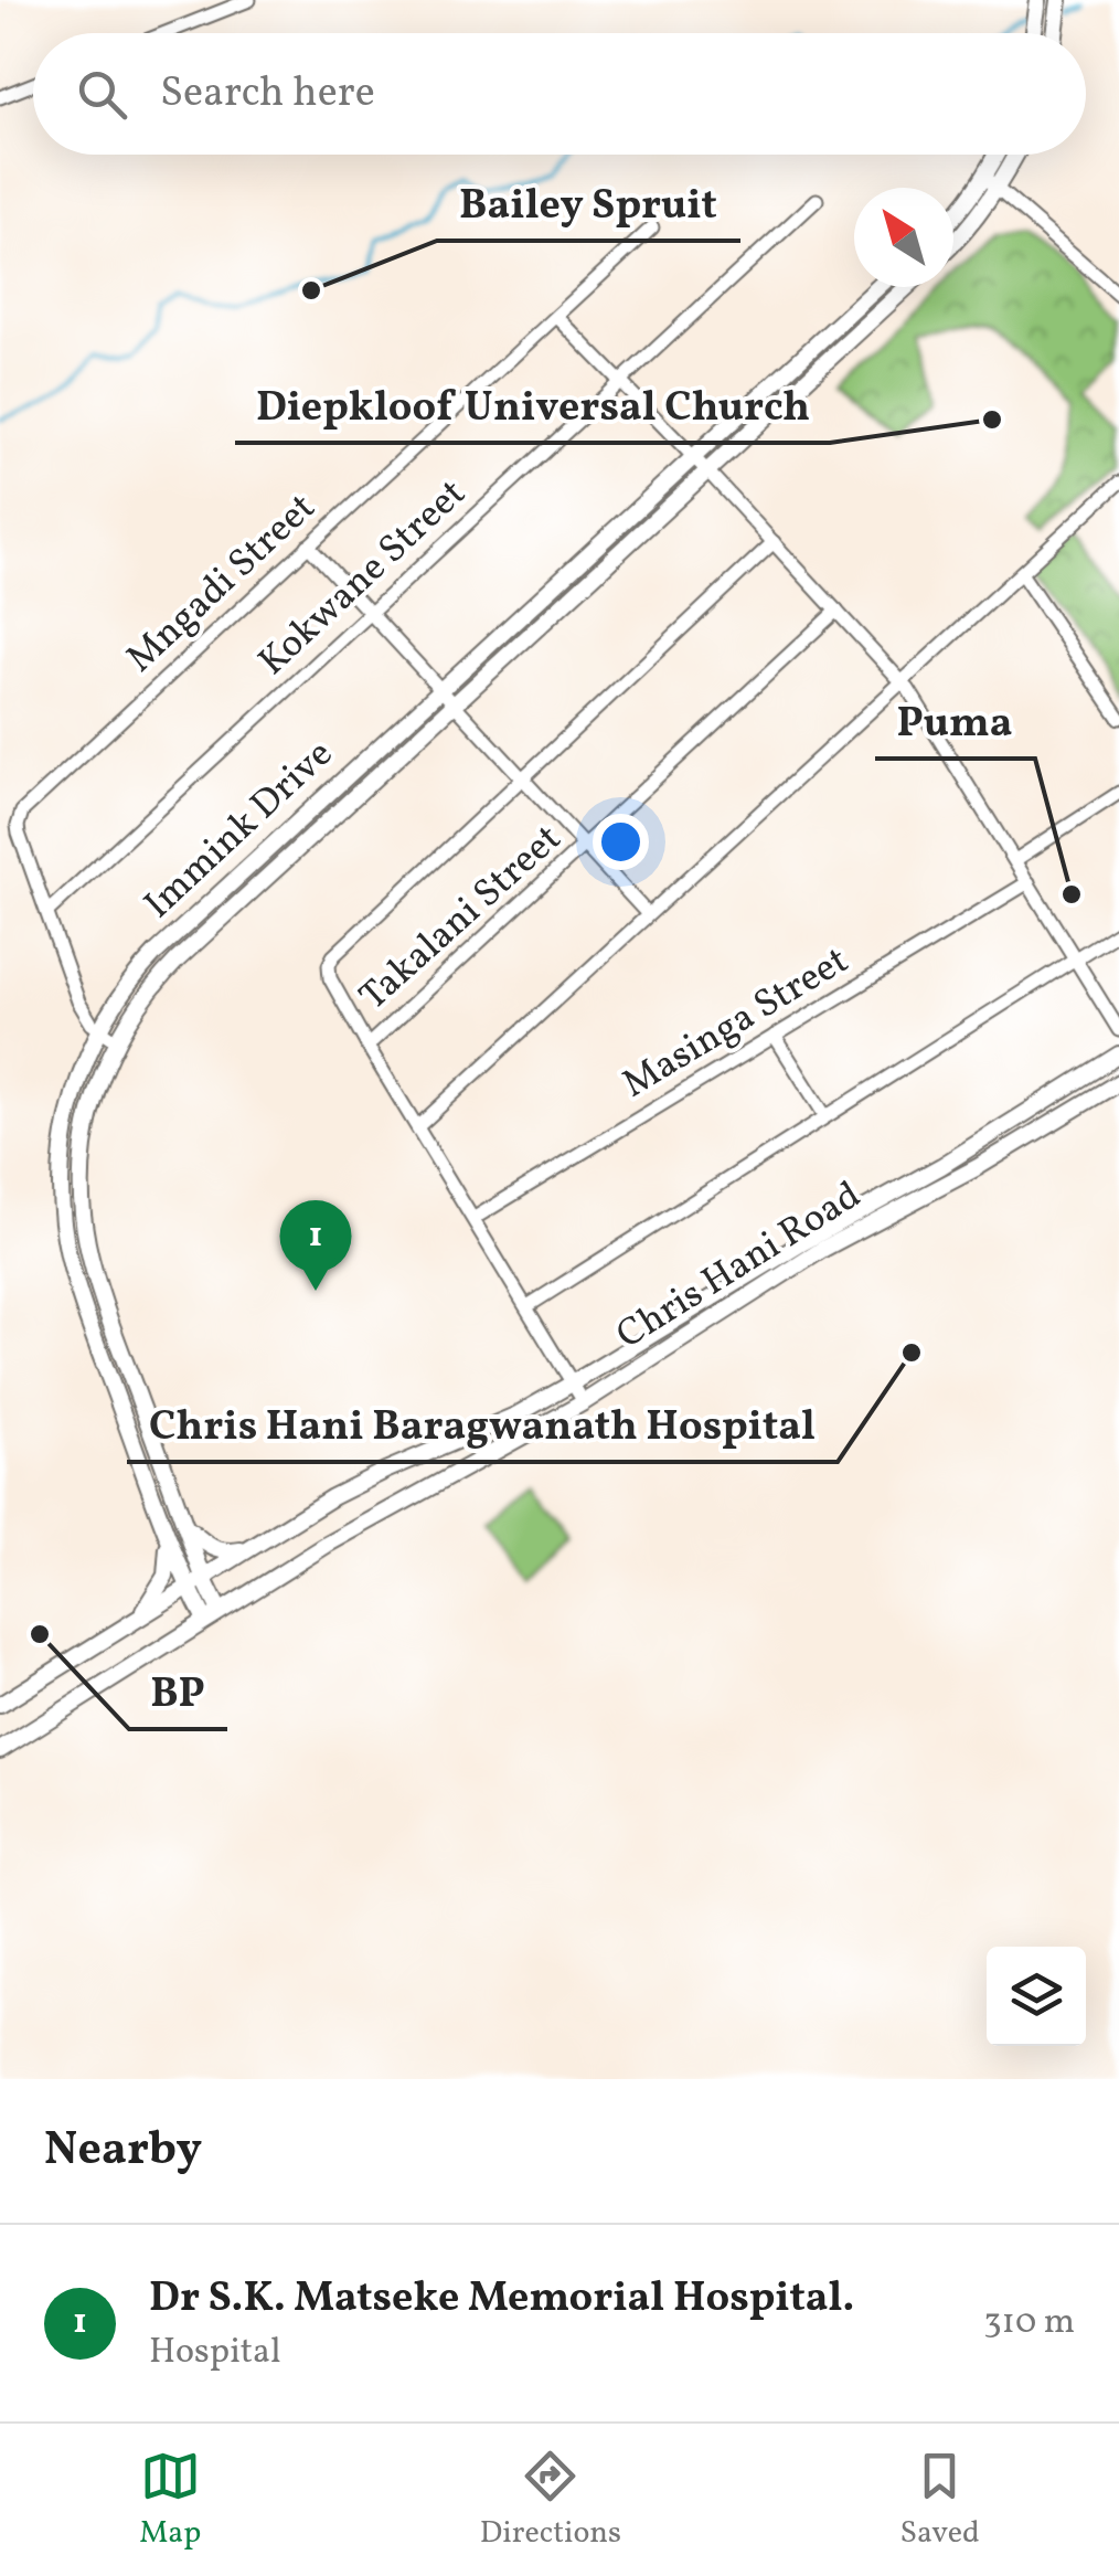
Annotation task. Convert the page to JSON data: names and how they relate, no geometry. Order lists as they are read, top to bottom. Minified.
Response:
{"streets":{"main road":["Immink Drive","Chris Hani Road"],"street":["Kokwane Street","Mngadi Street","Takalani Street","Masinga Street"]},"crossings":[["Kokwane Street","Mngadi Street"],["Mngadi Street","Immink Drive"],["Immink Drive","Chris Hani Road"]],"places":["Bailey Spruit","Diepkloof Universal Church","Puma","Chris Hani Baragwanath Hospital","BP"],"north":"top left","page":{"search":"Search here","pins":"1","heading":"Nearby","list":[{"mark":"1","name":"Dr S.K. Matseke Memorial Hospital.","note":"Hospital","value":"310 m"}],"nav":["Map","Directions","Saved"]}}
